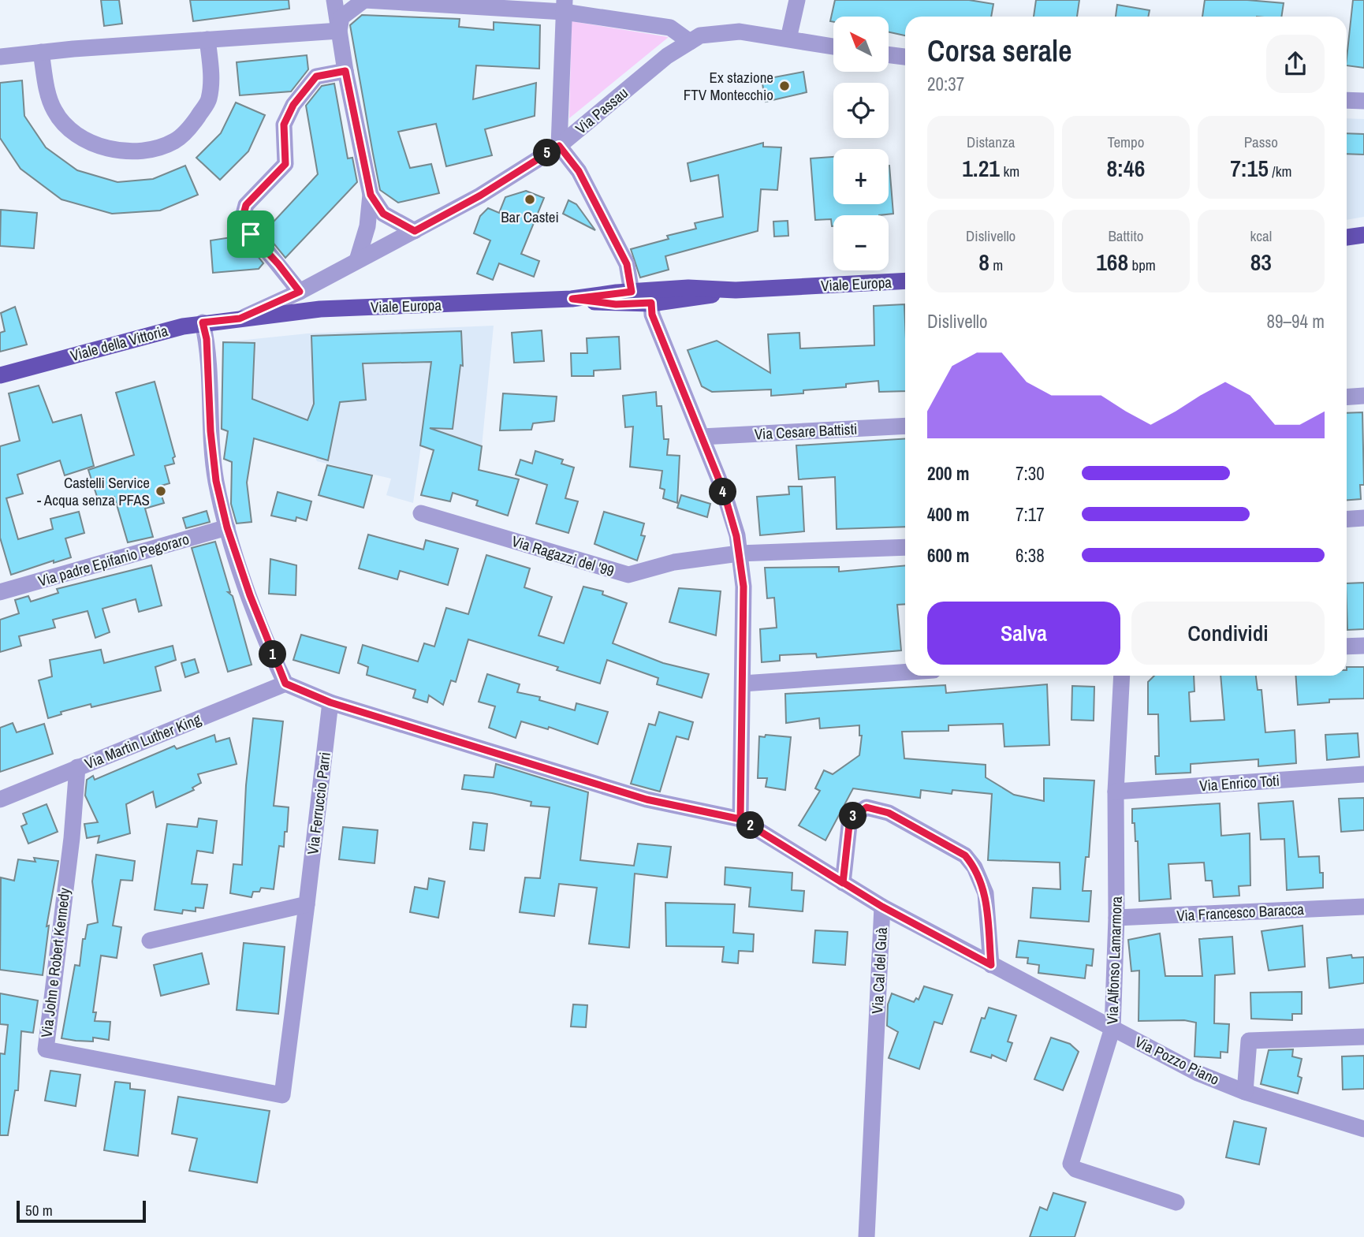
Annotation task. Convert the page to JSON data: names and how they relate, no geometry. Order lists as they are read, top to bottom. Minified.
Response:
{"streets":{"main road":["Viale Europa","Viale della Vittoria"],"street":["Via Passau","Via Cesare Battisti","Via Ragazzi del '99","Via padre Epifanio Pegoraro","Via Martin Luther King","Via Enrico Toti","Via Ferruccio Parri","Via Francesco Baracca","Via Alfonso Lamarmora","Via John e Robert Kennedy","Via Cal del Guà","Via Pozzo Piano"]},"crossings":[["Via Passau","Viale Europa"],["Via Passau","Viale della Vittoria"],["Viale Europa","Viale della Vittoria"],["Via Martin Luther King","Via John e Robert Kennedy"],["Via Enrico Toti","Via Alfonso Lamarmora"],["Via Ferruccio Parri","Via John e Robert Kennedy"],["Via Francesco Baracca","Via Alfonso Lamarmora"],["Via Alfonso Lamarmora","Via Pozzo Piano"],["Via Cal del Guà","Via Pozzo Piano"]],"places":["Ex stazione FTV Montecchio","Bar Castei","Castelli Service - Acqua senza PFAS"],"scale_bar":"50 m","north":"top left","page":{"map_buttons":["+","−"],"heading":["Corsa serale","20:37"],"stats":[["Distanza","1.21 km"],["Tempo","8:46"],["Passo","7:15 /km"],["Dislivello","8 m"],["Battito","168 bpm"],["kcal","83"]],"pins":["5","4","1","3","2"],"chart":["Dislivello","89–94 m"],"list":[{"name":"200 m","note":"7:30"},{"name":"400 m","note":"7:17"},{"name":"600 m","note":"6:38"}],"buttons":["Salva","Condividi"],"scale":"50 m"}}
